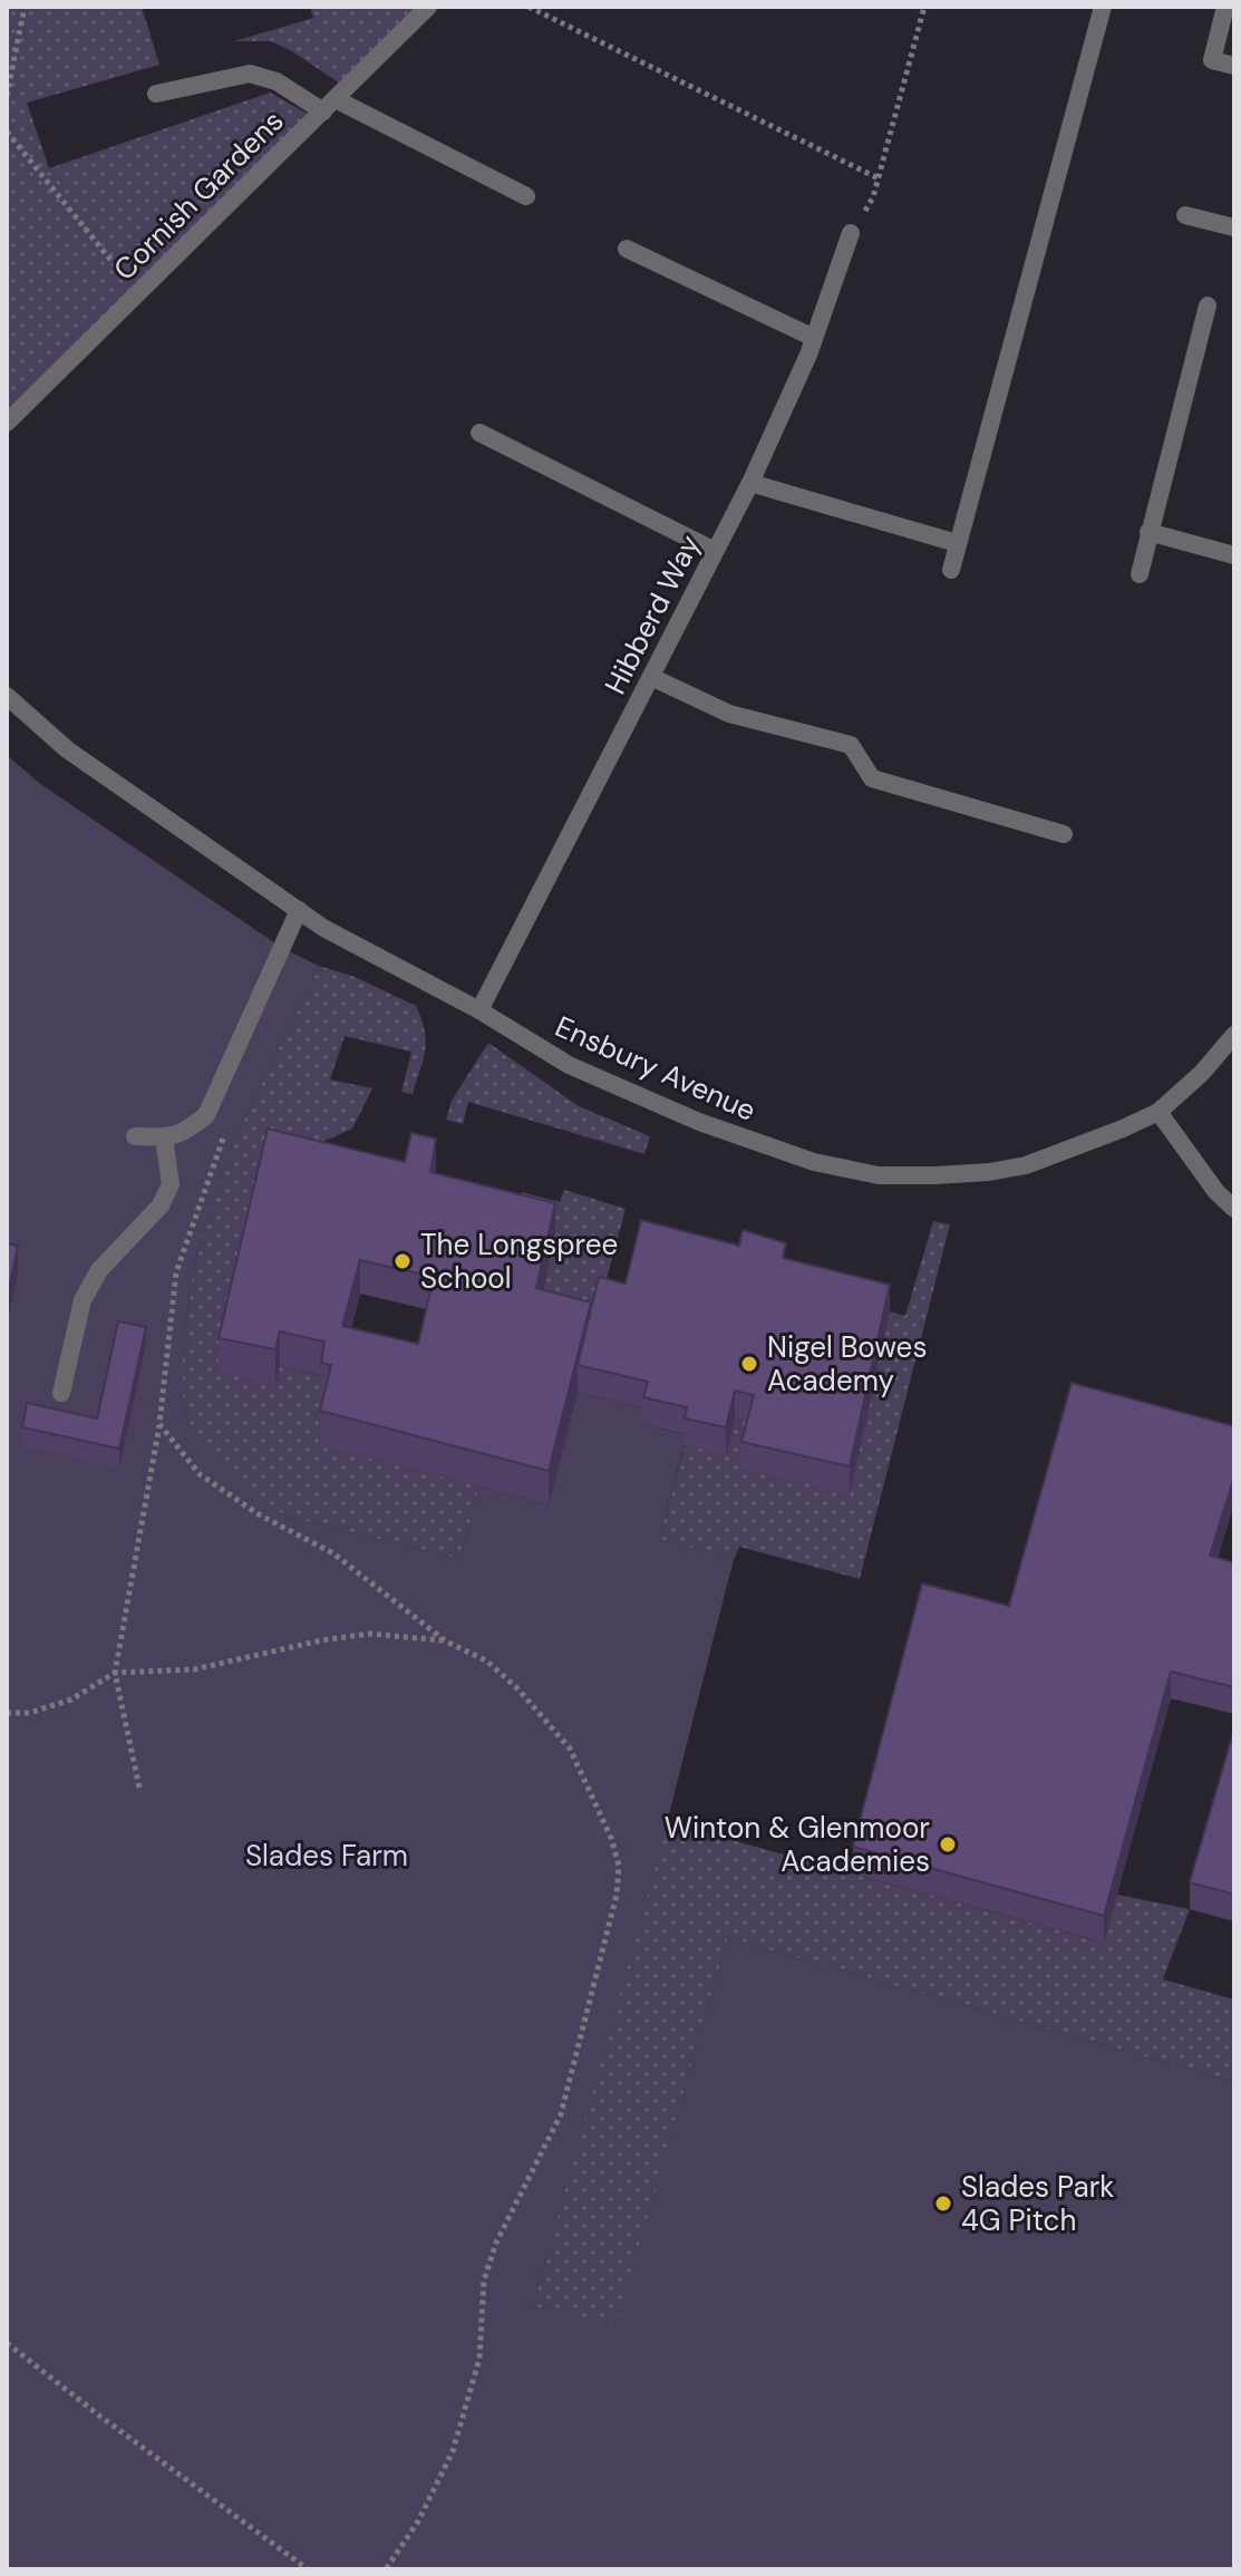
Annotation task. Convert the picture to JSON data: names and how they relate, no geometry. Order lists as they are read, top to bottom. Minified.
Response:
{"streets":{"street":["Cornish Gardens","Hibberd Way","Ensbury Avenue"]},"crossings":[["Hibberd Way","Ensbury Avenue"]],"parks":["Slades Farm"],"places":["The Longspree School","Nigel Bowes Academy","Winton & Glenmoor Academies","Slades Park 4G Pitch"]}
